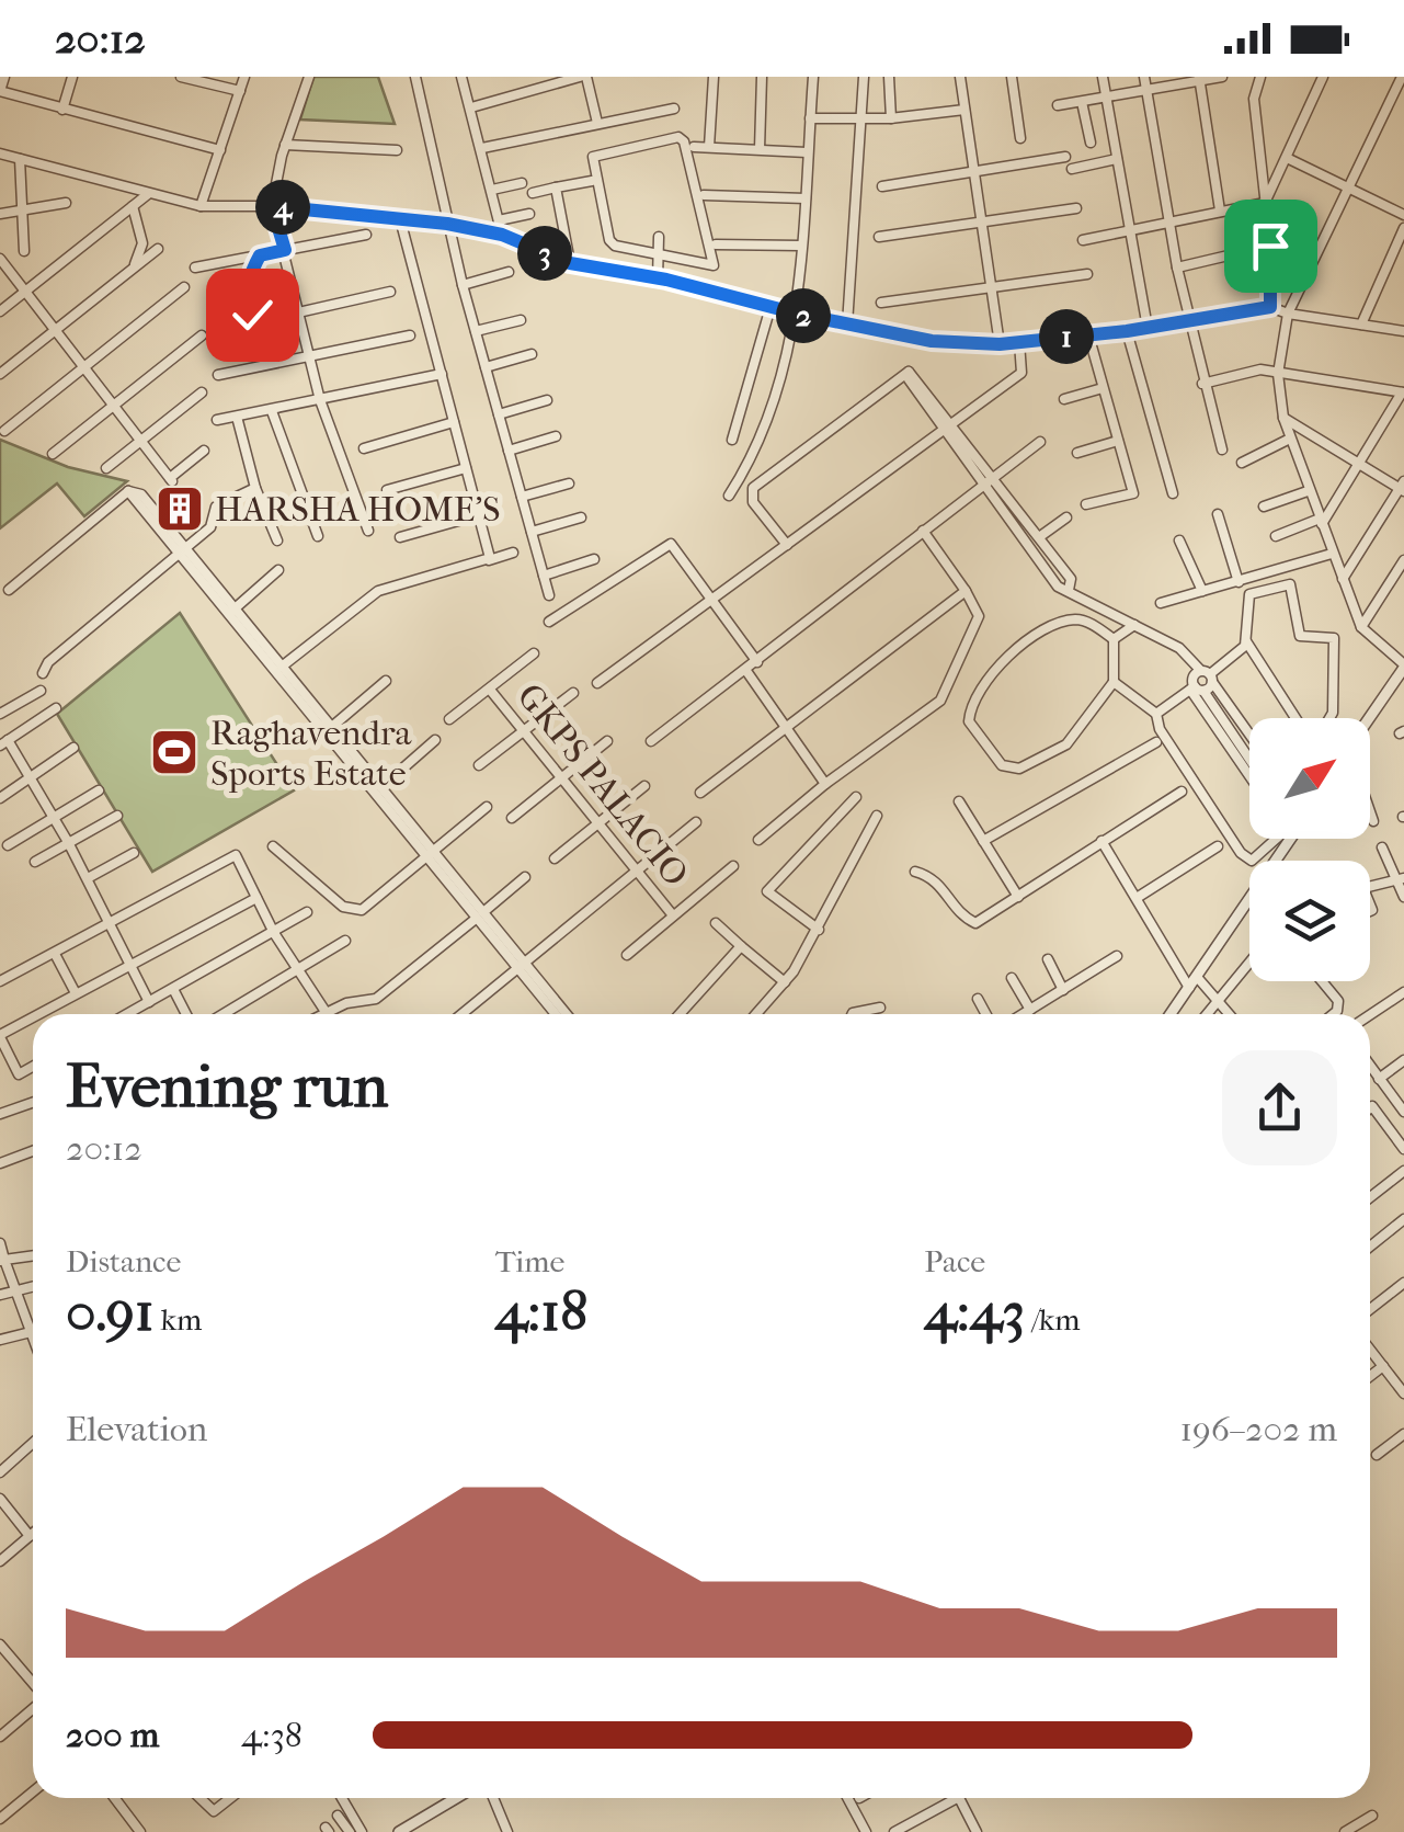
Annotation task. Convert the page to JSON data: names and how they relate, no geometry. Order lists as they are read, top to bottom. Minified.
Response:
{"streets":{"street":["GKPS PALACIO"]},"places":{"building":["HARSHA HOME'S"],"sports":["Raghavendra Sports Estate"]},"north":"top right","page":{"status":"20:12","pins":["4","3","2","1"],"heading":["Evening run","20:12"],"stats":[["Distance","0.91 km"],["Time","4:18"],["Pace","4:43 /km"]],"chart":["Elevation","196–202 m"],"list":[{"name":"200 m","note":"4:38"}]}}
